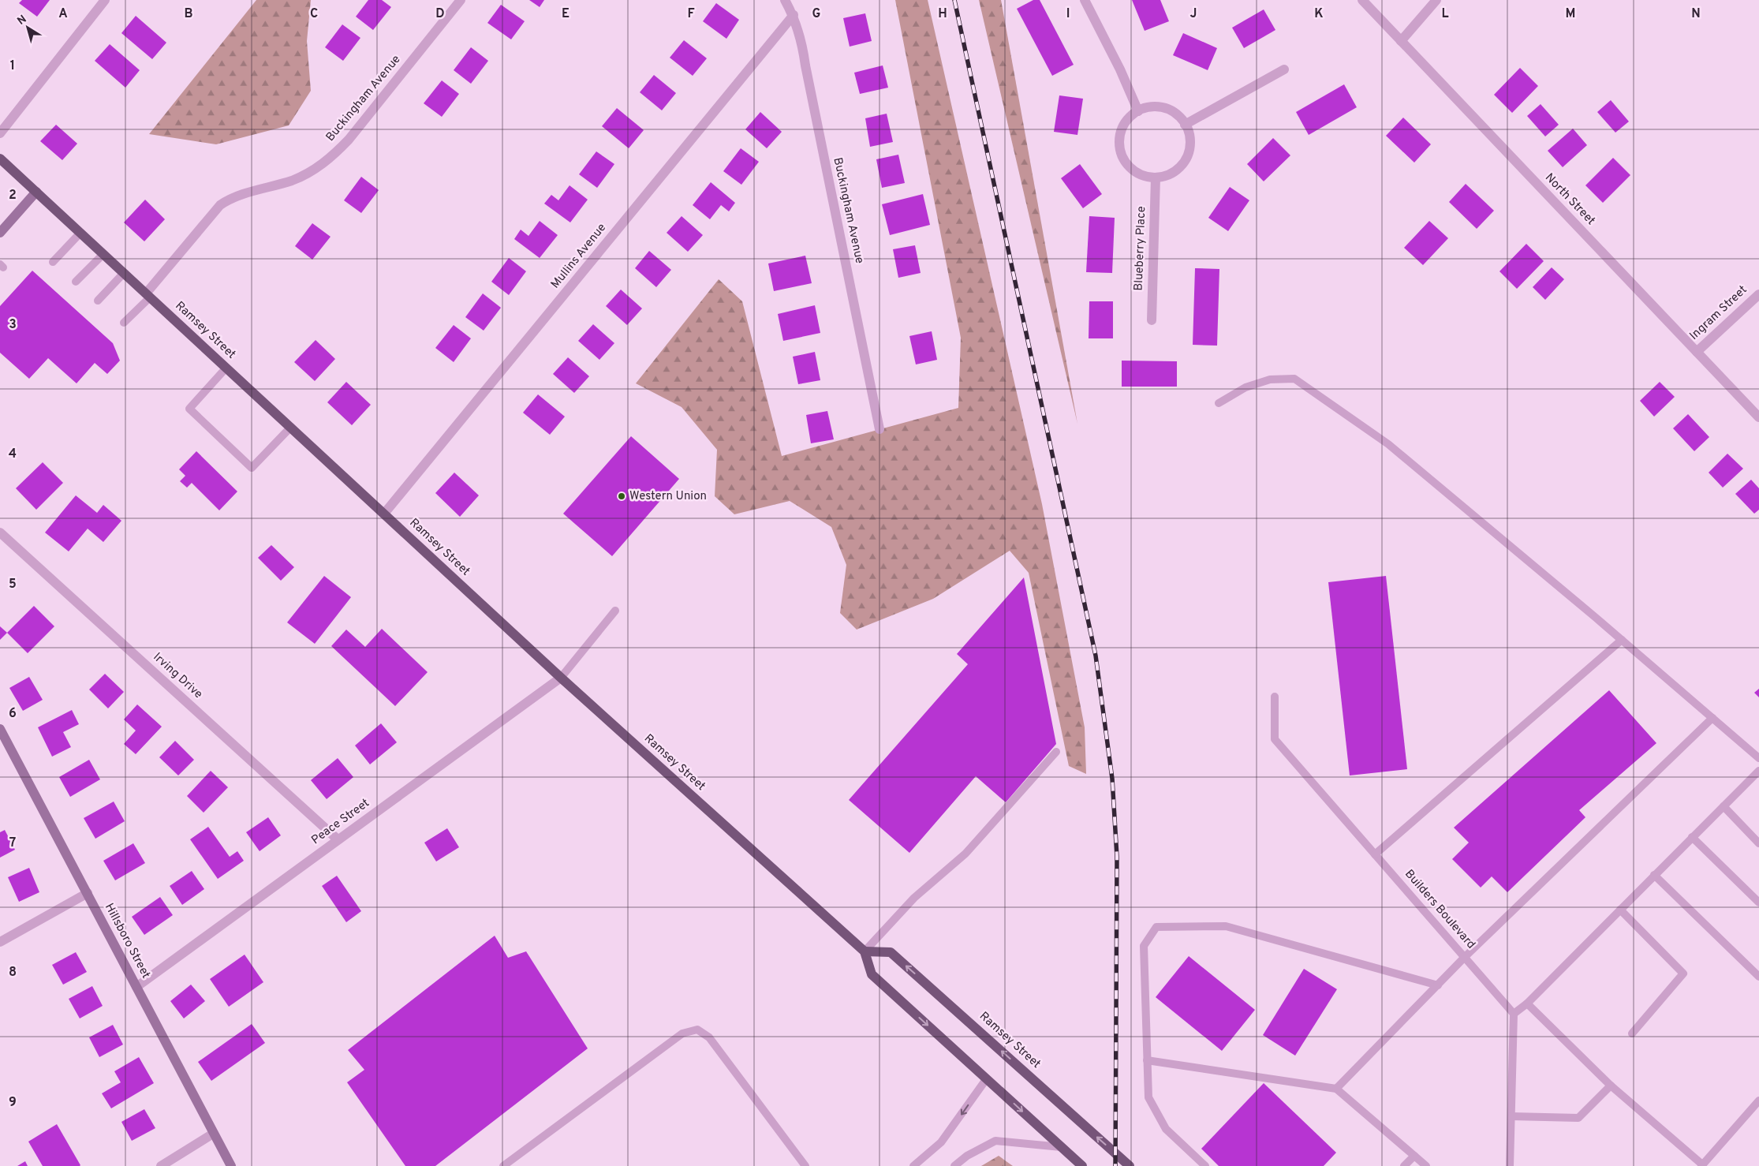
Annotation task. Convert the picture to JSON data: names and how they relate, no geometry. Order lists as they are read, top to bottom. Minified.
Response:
{"streets":{"main road":["Ramsey Street"],"street":["Buckingham Avenue","North Street","Blueberry Place","Mullins Avenue","Ingram Street","Irving Drive","Peace Street","Hillsboro Street"],"lane":["Builders Boulevard"]},"crossings":[["Buckingham Avenue","Mullins Avenue"],["Buckingham Avenue","Ramsey Street"],["North Street","Ingram Street"],["Mullins Avenue","Ramsey Street"],["Ramsey Street","Peace Street"],["Irving Drive","Peace Street"],["Peace Street","Hillsboro Street"]],"places":["Western Union"],"north":"top left","grid":{"columns":["A","B","C","D","E","F","G","H","I","J","K","L","M","N"],"rows":["1","2","3","4","5","6","7","8","9"]}}
